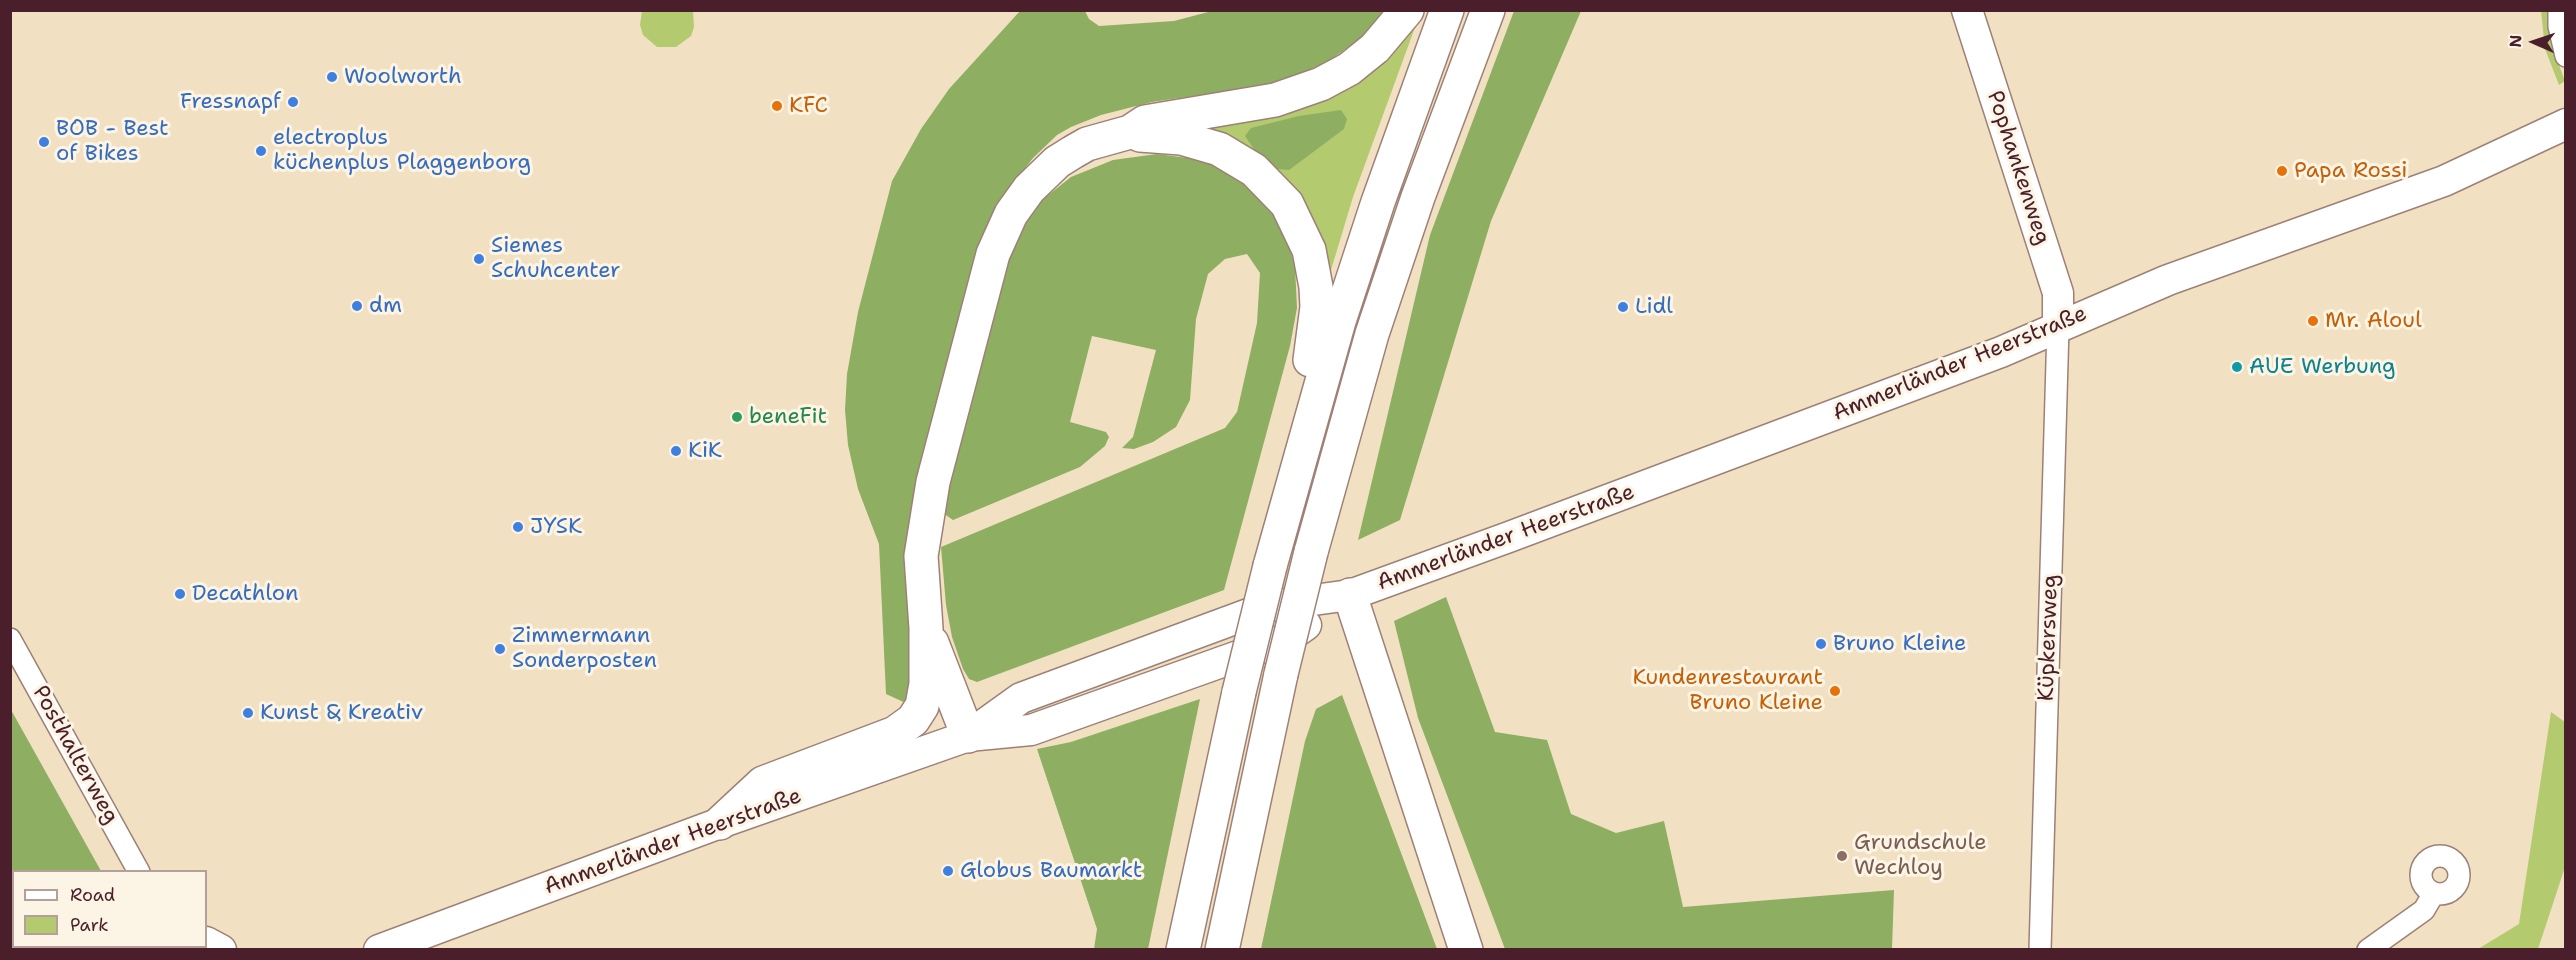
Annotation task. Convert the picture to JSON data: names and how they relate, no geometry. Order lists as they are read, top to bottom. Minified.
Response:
{"streets":{"street":["Pophankenweg","Ammerländer Heerstraße","Küpkersweg","Posthalterweg"]},"crossings":[["Pophankenweg","Ammerländer Heerstraße"],["Pophankenweg","Küpkersweg"],["Ammerländer Heerstraße","Küpkersweg"]],"places":["Woolworth","Fressnapf","KFC","BOB - Best of Bikes","electroplus küchenplus Plaggenborg","Papa Rossi","Siemes Schuhcenter","dm","Lidl","Mr. Aloul","AUE Werbung","beneFit","KiK","JYSK","Decathlon","Bruno Kleine","Zimmermann Sonderposten","Kundenrestaurant Bruno Kleine","Kunst & Kreativ","Grundschule Wechloy","Globus Baumarkt"],"legend":["Road","Park"],"north":"left"}
